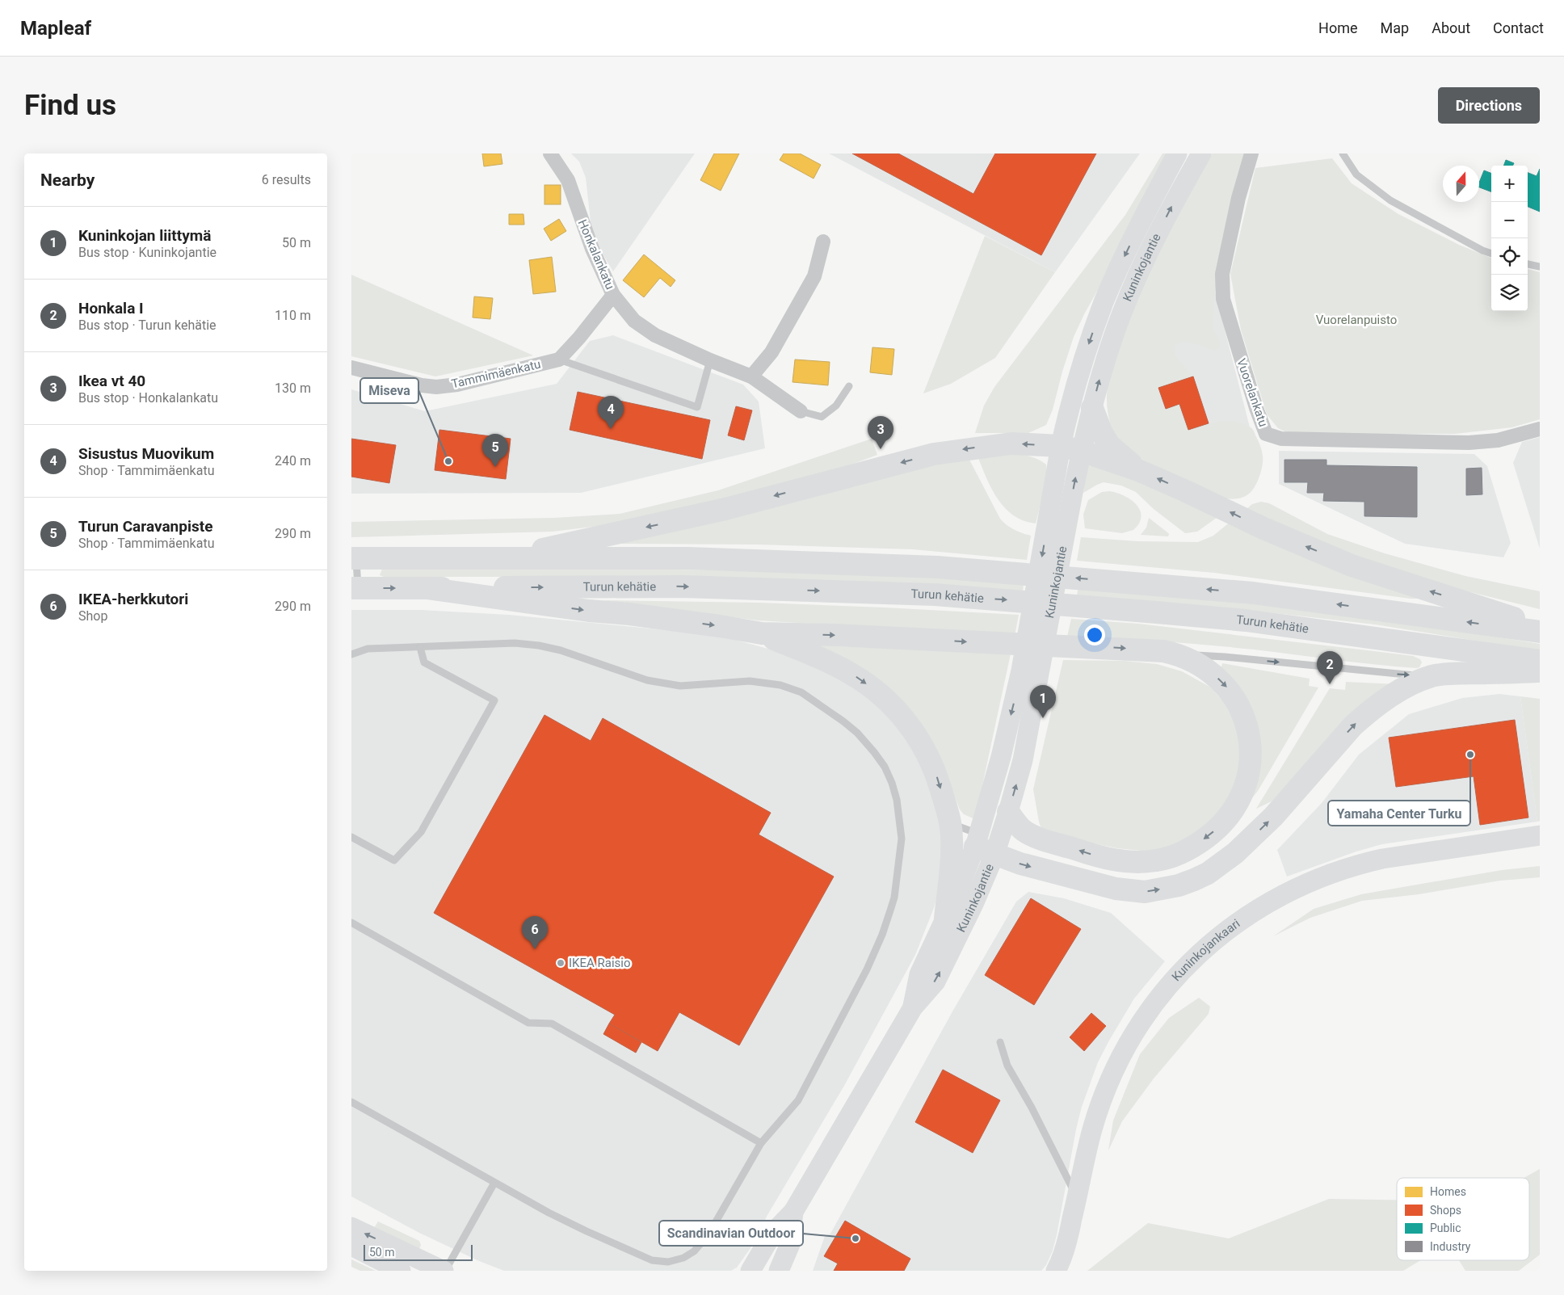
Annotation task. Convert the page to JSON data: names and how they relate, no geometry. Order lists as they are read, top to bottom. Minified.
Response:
{"streets":{"highway":["Turun kehätie"],"main road":["Kuninkojantie","Kuninkojankaari"],"street":["Honkalankatu","Tammimäenkatu","Vuorelankatu"]},"parks":["Vuorelanpuisto"],"places":["Miseva","Yamaha Center Turku","IKEA Raisio","Scandinavian Outdoor"],"legend":["Homes","Shops","Public","Industry"],"scale_bar":"50 m","north":"top","page":{"header":"Mapleaf","nav":["Home","Map","About","Contact"],"buttons":"Directions","title":"Find us","heading":["Nearby","6 results"],"map_buttons":["+","−"],"list":[{"mark":"1","name":"Kuninkojan liittymä","note":"Bus stop · Kuninkojantie","value":"50 m"},{"mark":"2","name":"Honkala I","note":"Bus stop · Turun kehätie","value":"110 m"},{"mark":"3","name":"Ikea vt 40","note":"Bus stop · Honkalankatu","value":"130 m"},{"mark":"4","name":"Sisustus Muovikum","note":"Shop · Tammimäenkatu","value":"240 m"},{"mark":"5","name":"Turun Caravanpiste","note":"Shop · Tammimäenkatu","value":"290 m"},{"mark":"6","name":"IKEA-herkkutori","note":"Shop","value":"290 m"}],"pins":["4","3","5","2","1","6"],"scale":"50 m"}}
